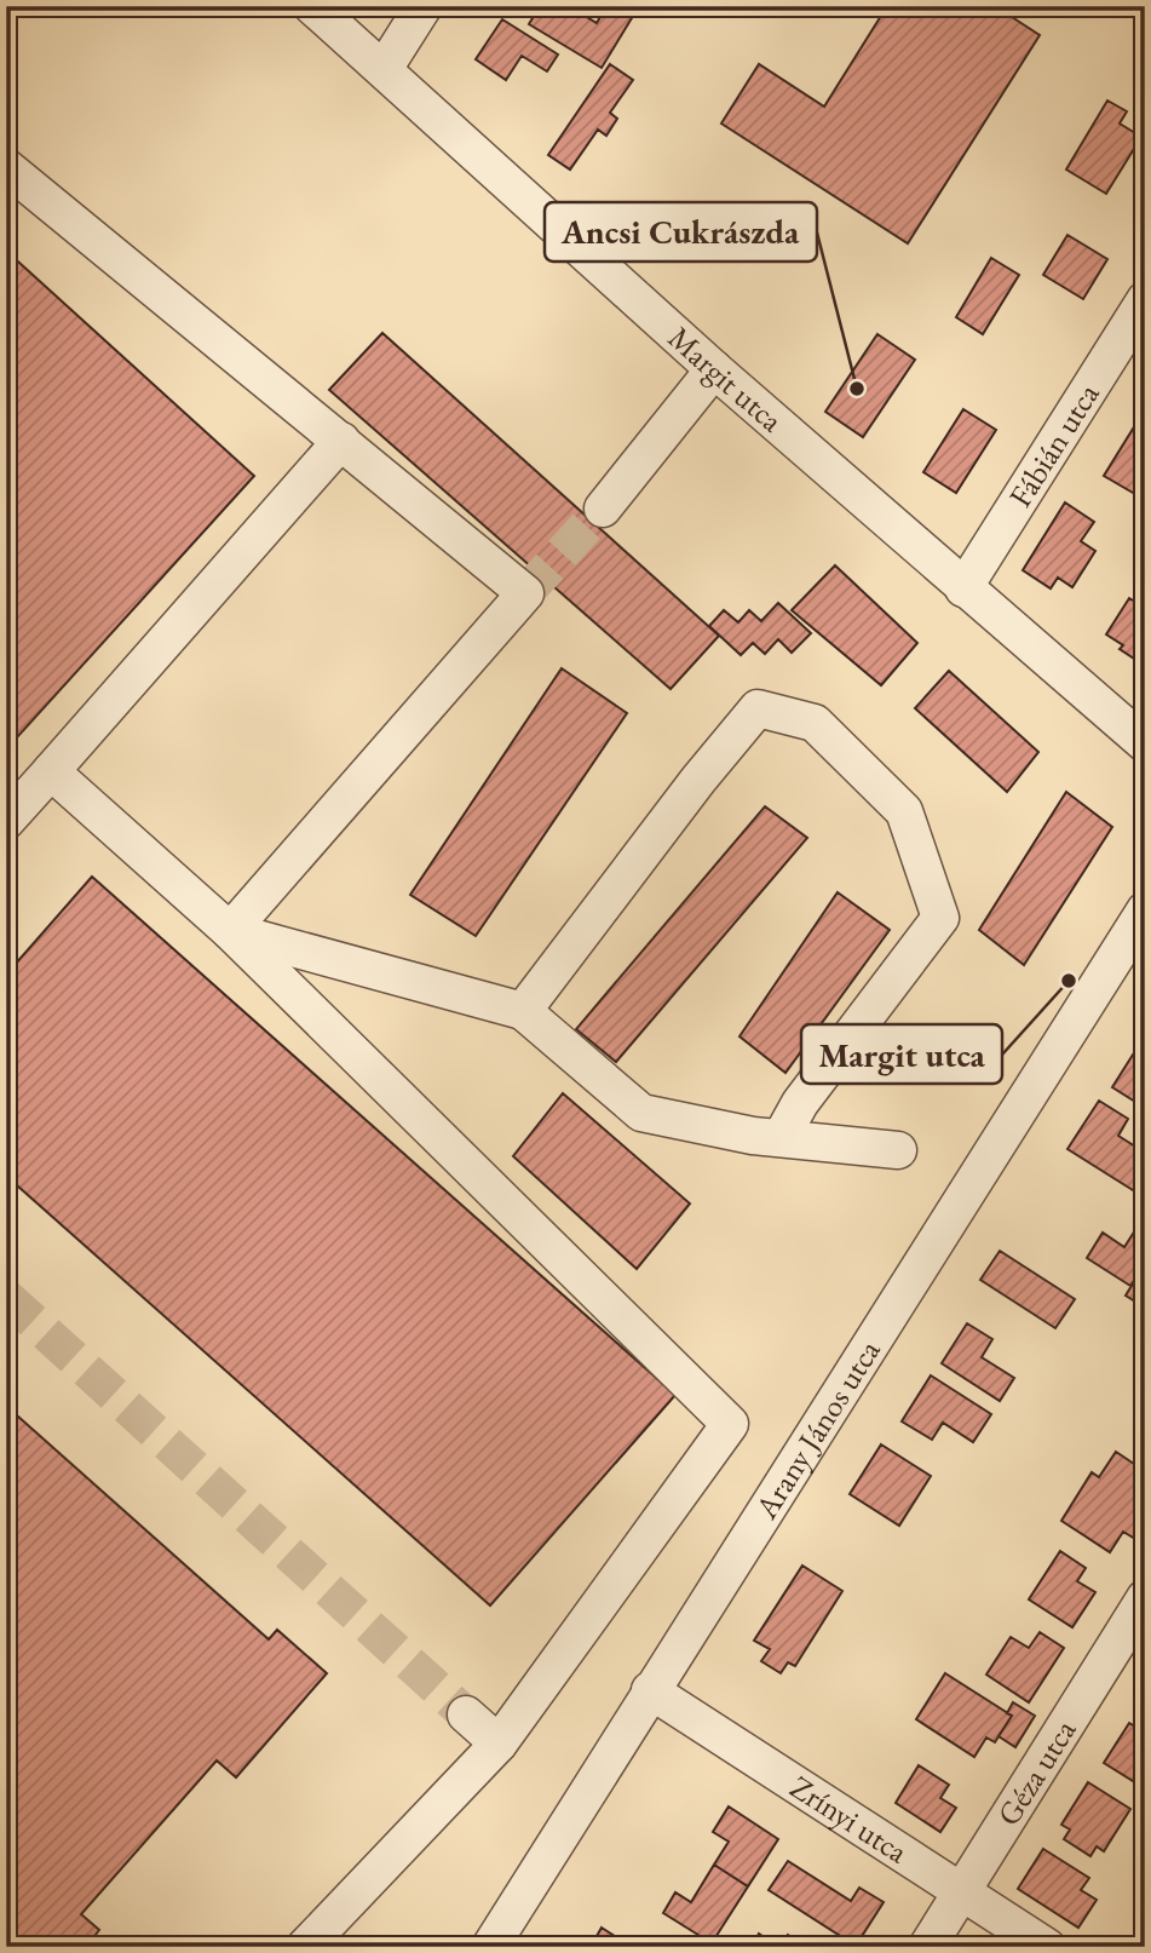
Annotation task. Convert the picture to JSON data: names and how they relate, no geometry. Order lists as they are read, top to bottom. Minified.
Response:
{"streets":{"street":["Margit utca","Fábián utca","Arany János utca","Géza utca","Zrínyi utca"]},"crossings":[["Margit utca","Fábián utca"],["Arany János utca","Zrínyi utca"],["Géza utca","Zrínyi utca"]],"places":["Ancsi Cukrászda","Margit utca"]}
